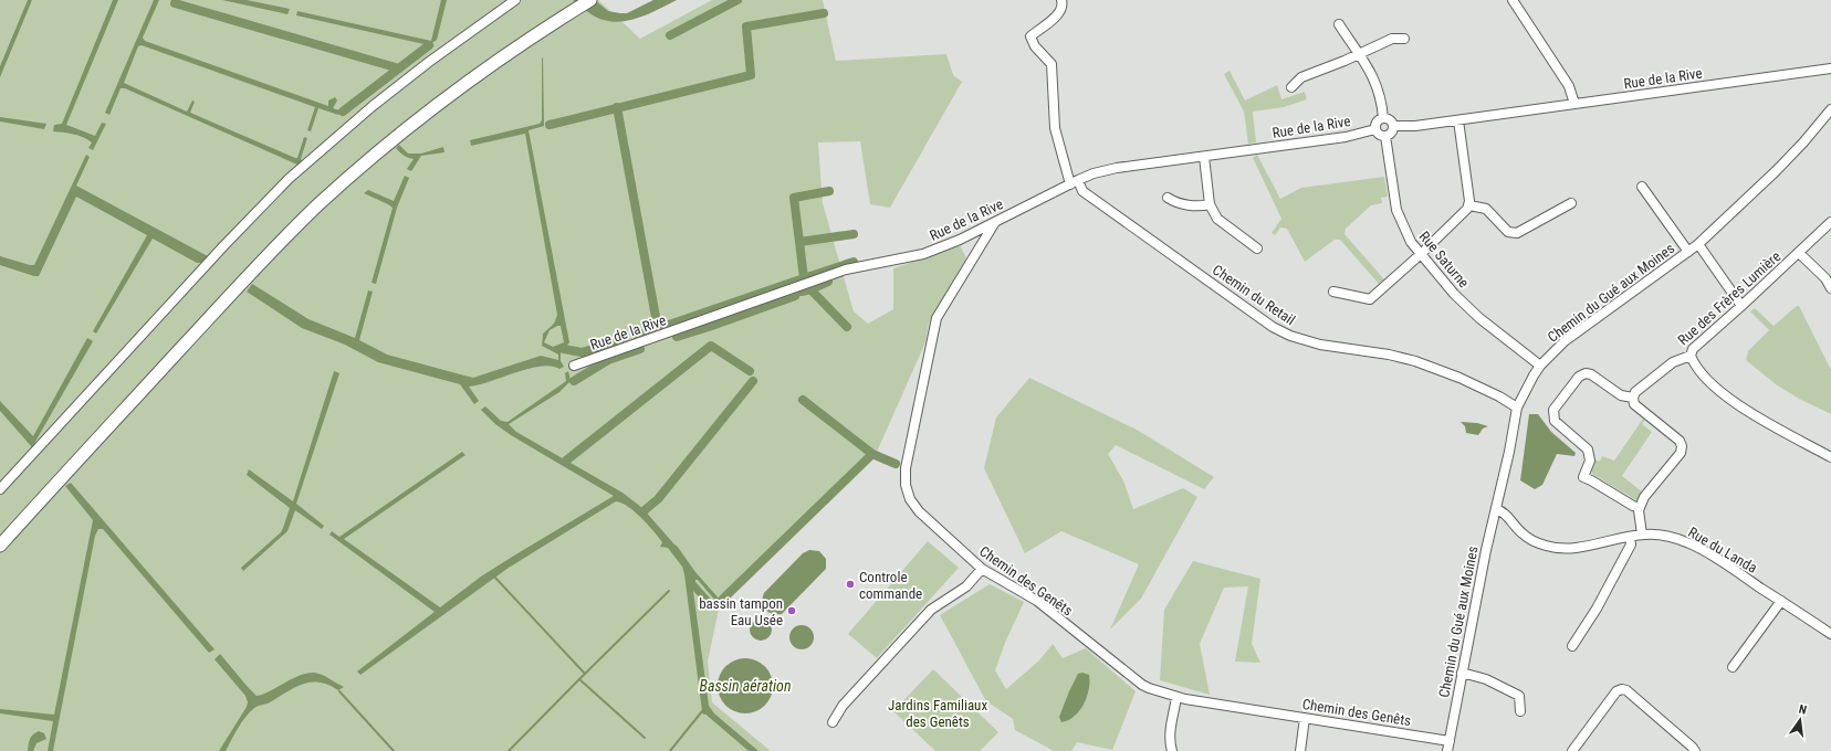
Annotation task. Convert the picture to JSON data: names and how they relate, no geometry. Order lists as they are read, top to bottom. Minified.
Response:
{"streets":{"street":["Rue de la Rive","Rue Saturne","Chemin du Gué aux Moines","Chemin du Retail","Rue des Frères Lumière","Rue du Landa","Chemin des Genêts"]},"crossings":[["Rue de la Rive","Rue Saturne"],["Rue de la Rive","Chemin du Retail"],["Rue de la Rive","Chemin des Genêts"],["Rue Saturne","Chemin du Gué aux Moines"],["Chemin du Gué aux Moines","Chemin du Retail"],["Chemin du Gué aux Moines","Rue du Landa"],["Chemin du Gué aux Moines","Chemin des Genêts"]],"water":["Bassin aération"],"parks":["Jardins Familiaux des Genêts"],"places":["Controle commande","bassin tampon Eau Usée"],"north":"top"}
